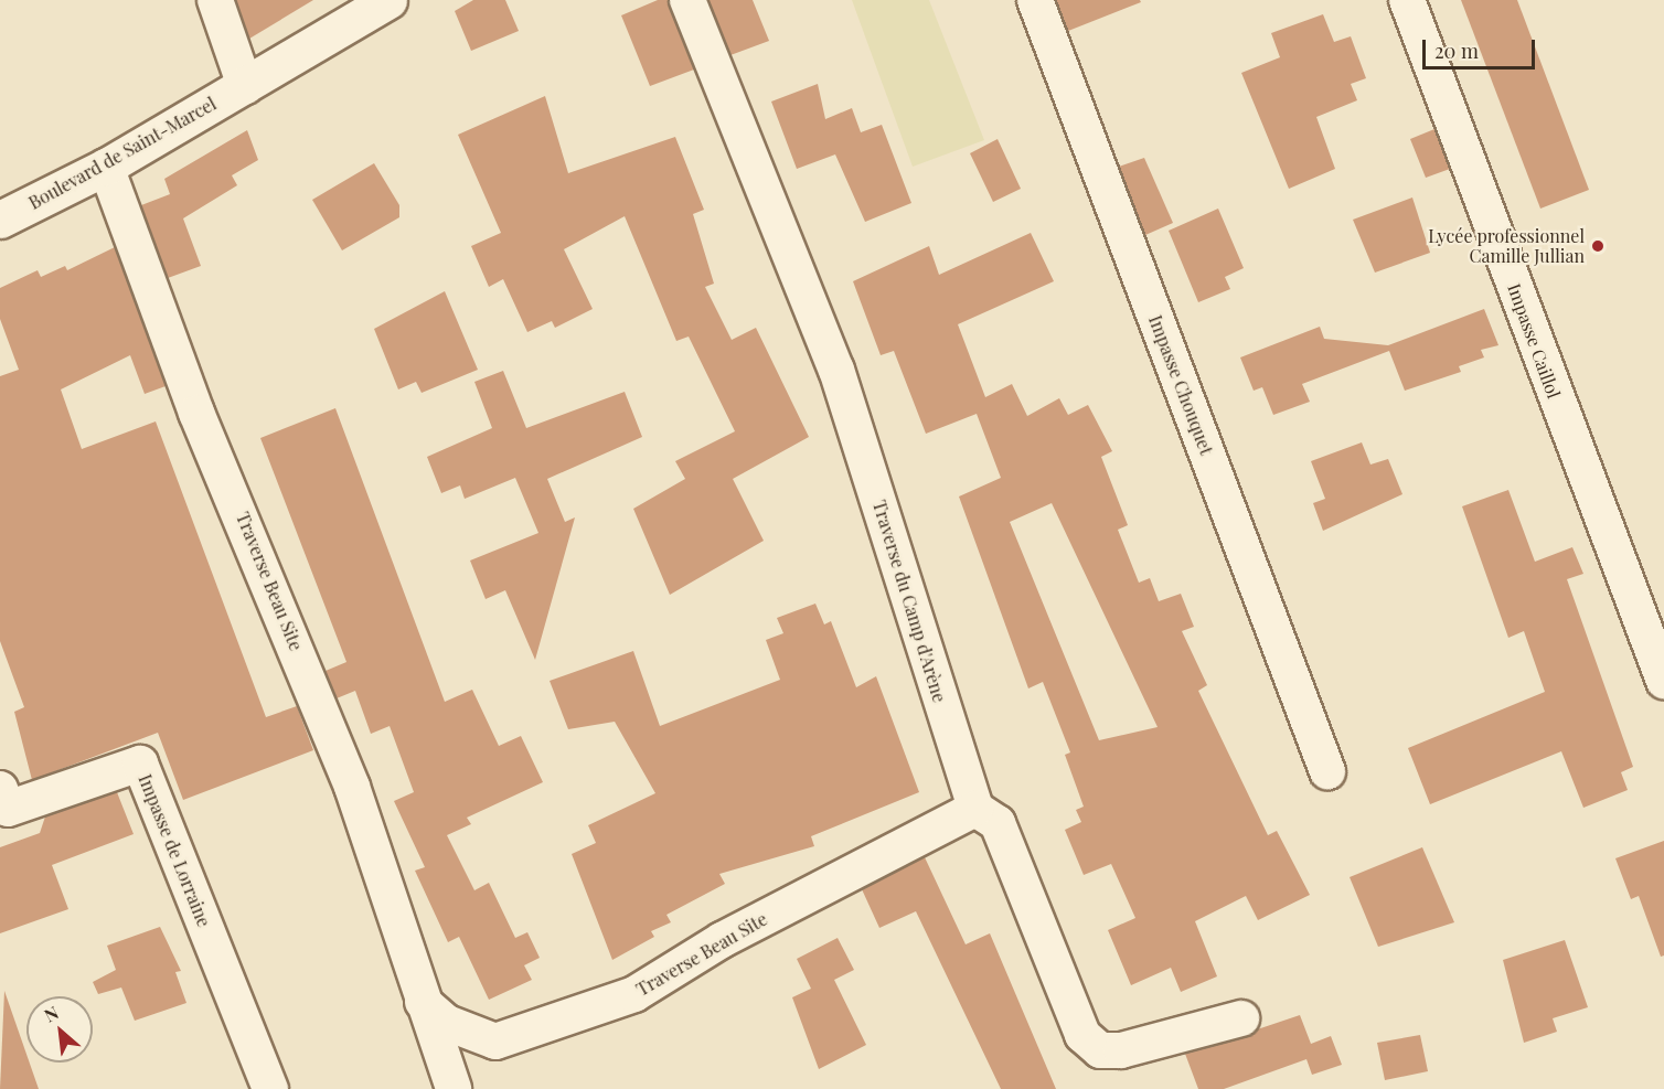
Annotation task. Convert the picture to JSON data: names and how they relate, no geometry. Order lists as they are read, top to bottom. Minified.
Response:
{"streets":{"street":["Boulevard de Saint-Marcel","Impasse Caillol","Impasse Chouquet","Traverse Beau Site","Traverse du Camp d'Arène","Impasse de Lorraine"]},"crossings":[["Boulevard de Saint-Marcel","Traverse Beau Site"],["Traverse Beau Site","Traverse du Camp d'Arène"]],"places":["Lycée professionnel Camille Jullian"],"scale_bar":"20 m","north":"top left"}
